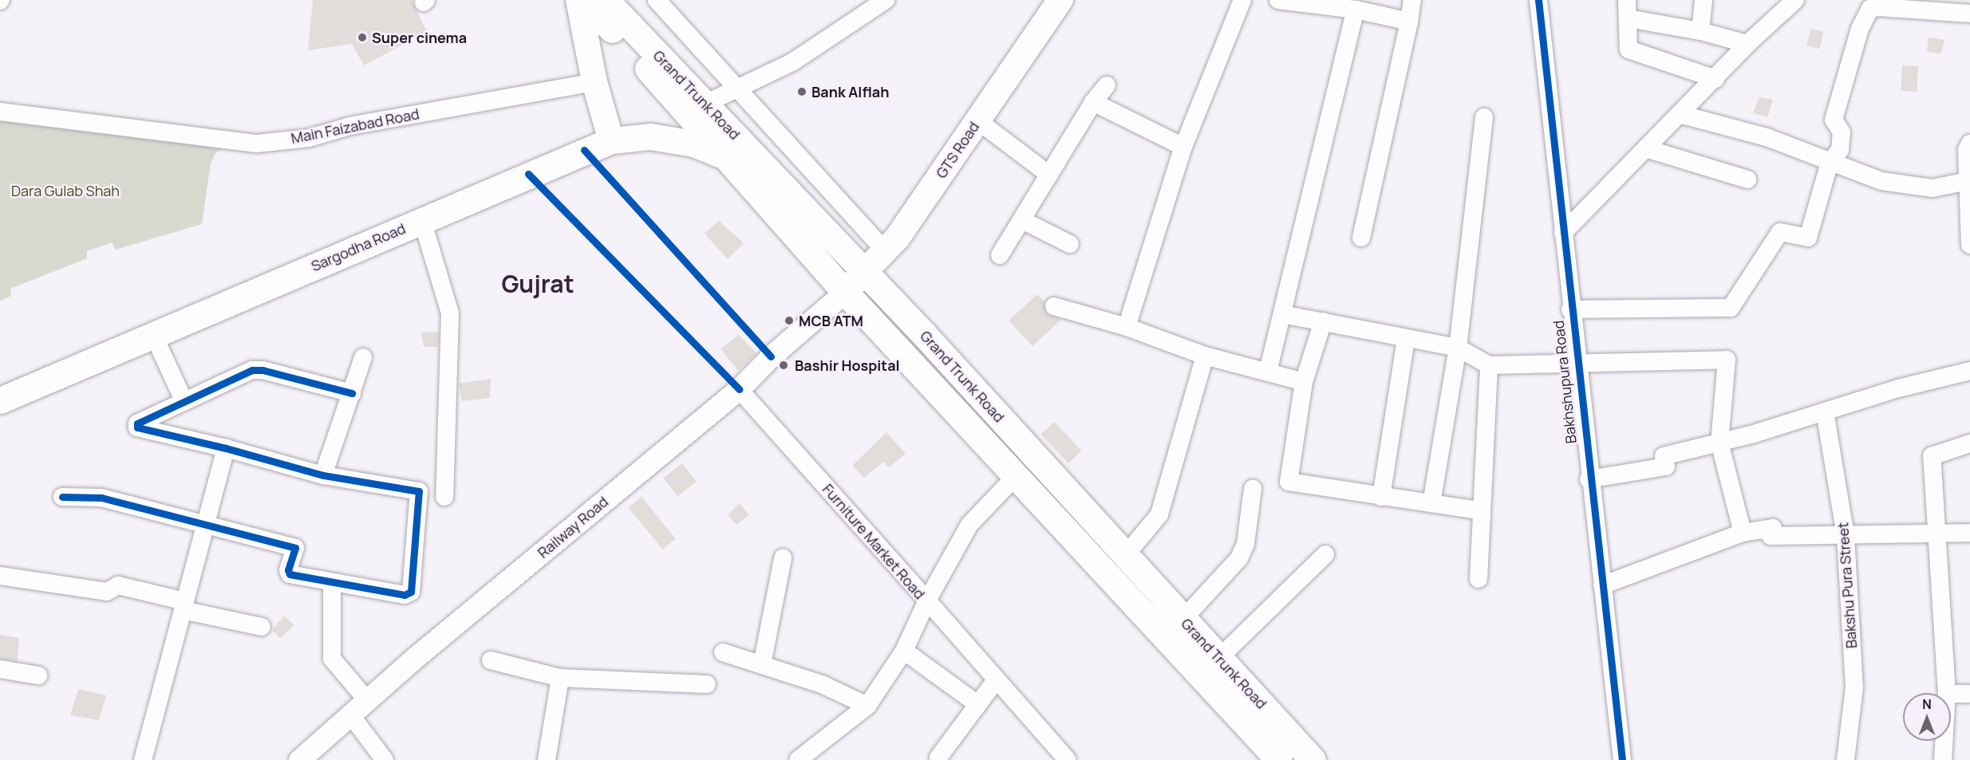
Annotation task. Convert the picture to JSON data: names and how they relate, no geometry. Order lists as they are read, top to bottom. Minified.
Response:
{"streets":{"main road":["Grand Trunk Road","GTS Road","Sargodha Road"],"street":["Main Faizabad Road","Bakhshupura Road","Railway Road","Furniture Market Road","Bakshu Pura Street"]},"crossings":[["Grand Trunk Road","GTS Road"],["Grand Trunk Road","Sargodha Road"],["Grand Trunk Road","Railway Road"],["GTS Road","Railway Road"],["Railway Road","Furniture Market Road"]],"districts":["Gujrat"],"parks":["Dara Gulab Shah"],"places":["Super cinema","Bank Alflah","MCB ATM","Bashir Hospital"],"north":"top"}
